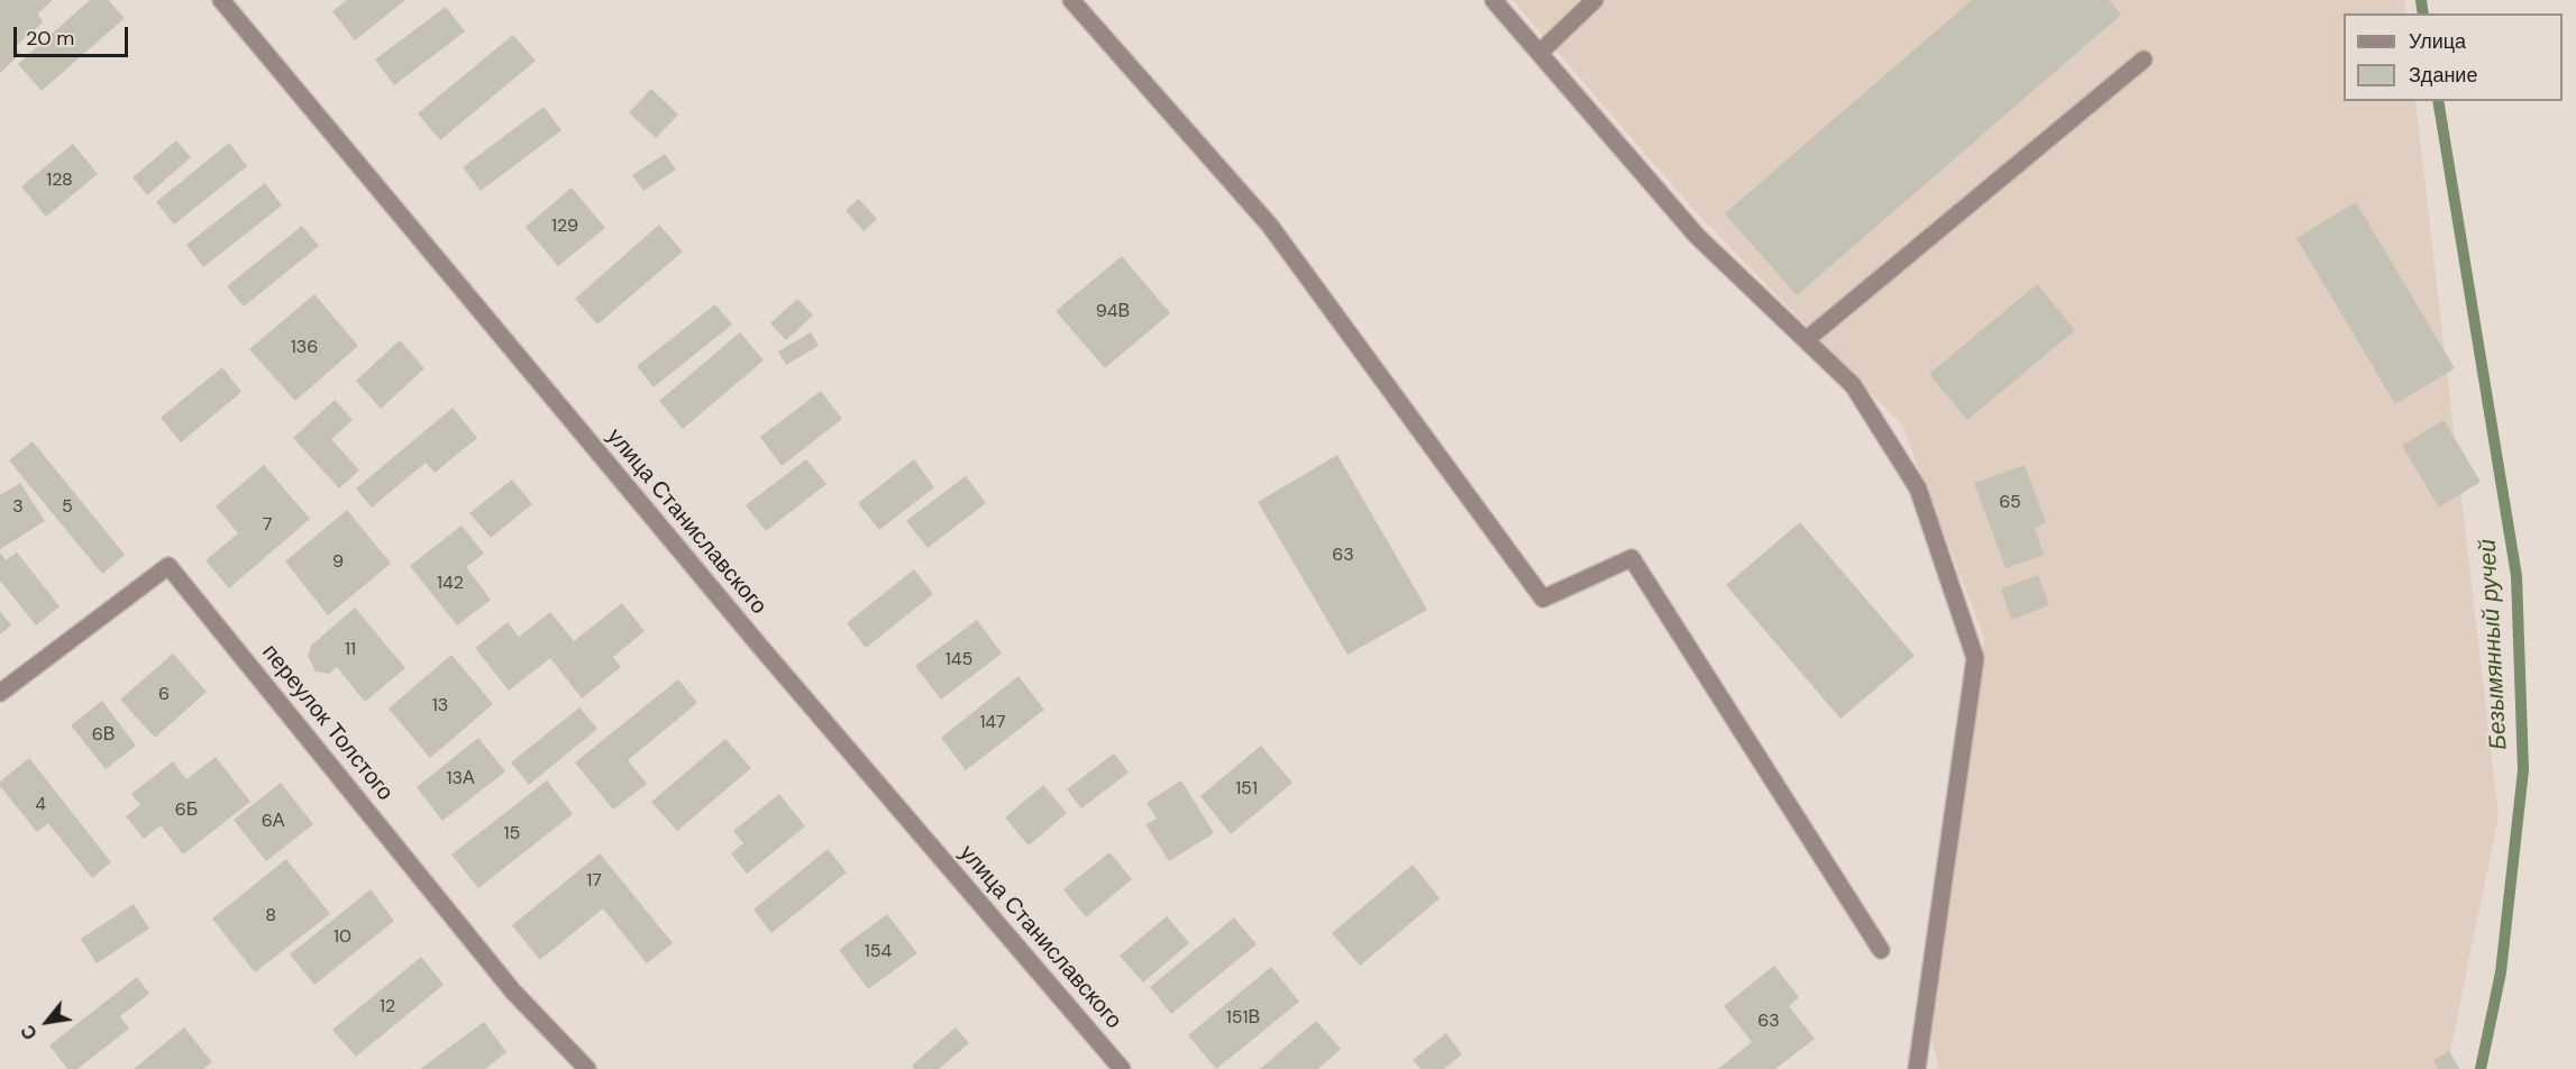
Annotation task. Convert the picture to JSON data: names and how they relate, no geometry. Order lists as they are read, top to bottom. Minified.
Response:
{"streets":{"street":["улица Станиславского","переулок Толстого"]},"water":["Безымянный ручей"],"house_numbers":["128","129","94В","136","65","3","5","7","63","9","142","11","145","6","13","147","6В","13А","151","4","6Б","6А","15","17","8","10","154","12","151В","63"],"legend":["Улица","Здание"],"scale_bar":"20 m","north":"bottom left"}
